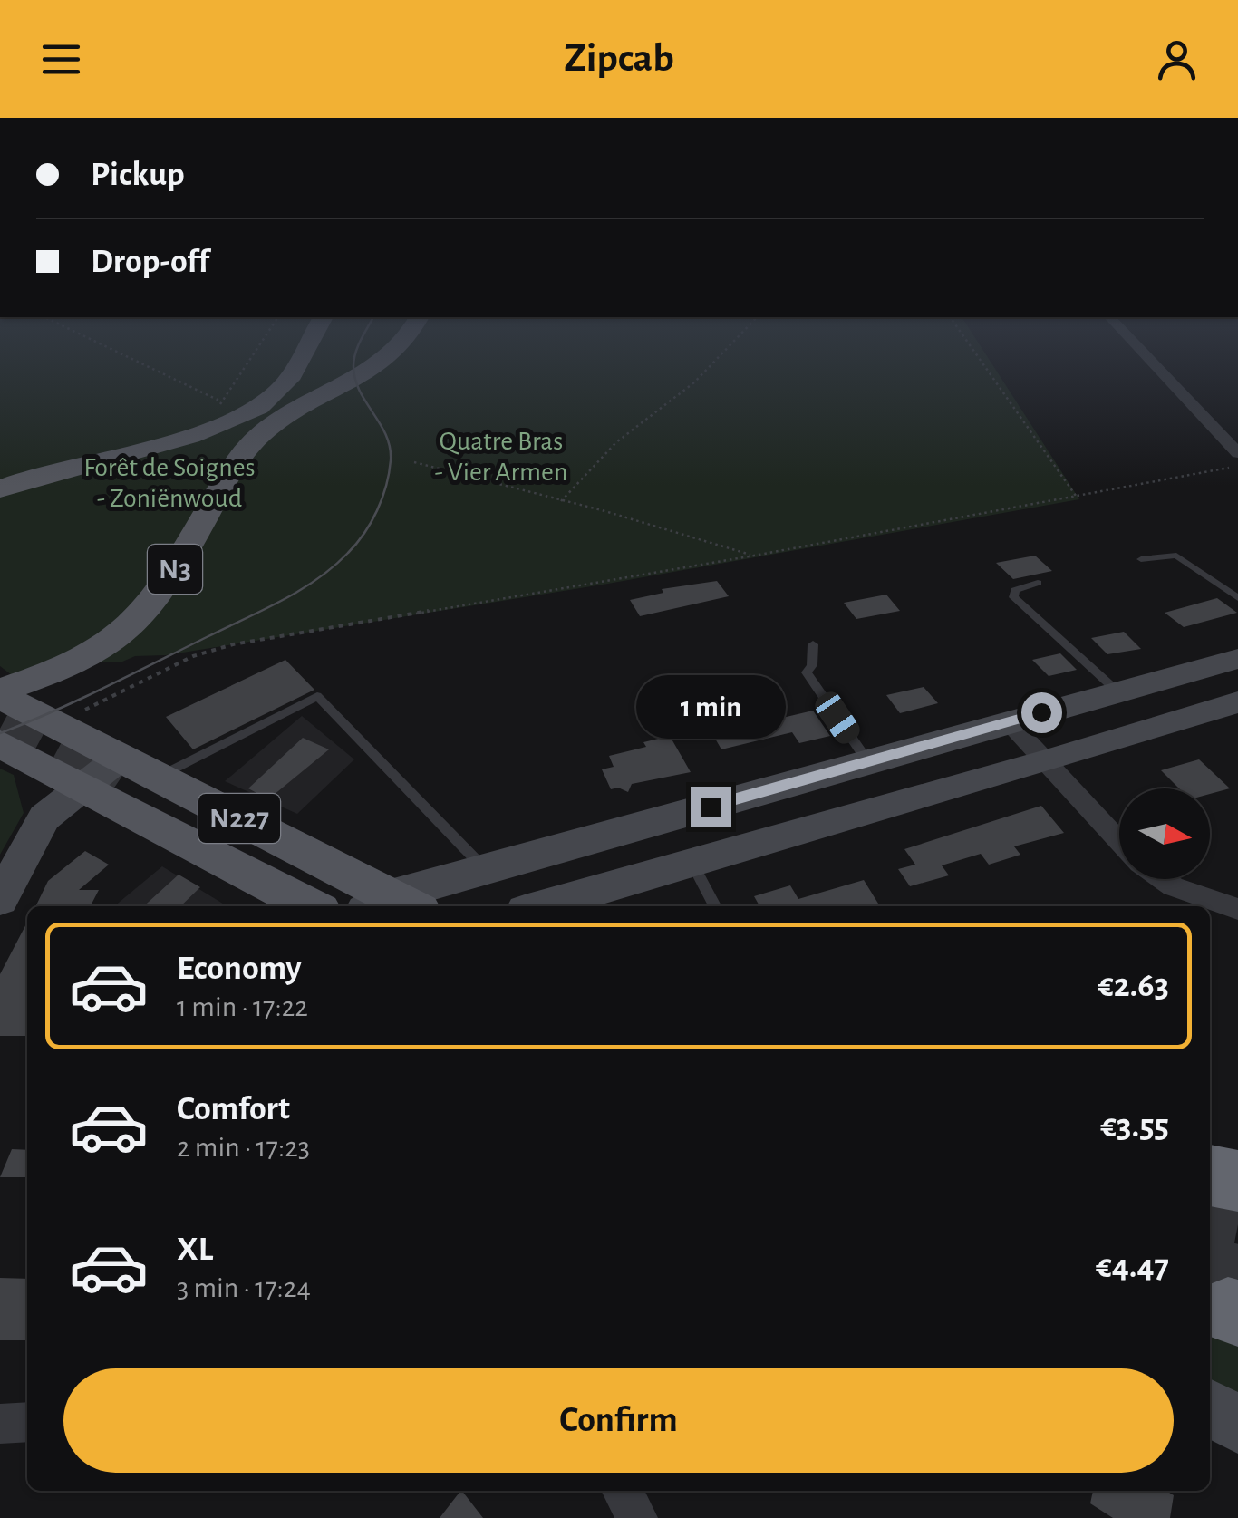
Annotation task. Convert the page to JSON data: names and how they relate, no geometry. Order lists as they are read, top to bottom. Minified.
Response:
{"streets":{"main road":["N3","N227"]},"crossings":[["N3","N227"]],"parks":["Quatre Bras - Vier Armen","Forêt de Soignes - Zoniënwoud"],"north":"right","page":{"header":"Zipcab","banner":["Pickup","Drop-off"],"bubble":"1 min","list":[{"name":"Economy","note":"1 min · 17:22","value":"€2.63"},{"name":"Comfort","note":"2 min · 17:23","value":"€3.55"},{"name":"XL","note":"3 min · 17:24","value":"€4.47"}],"buttons":"Confirm"}}
